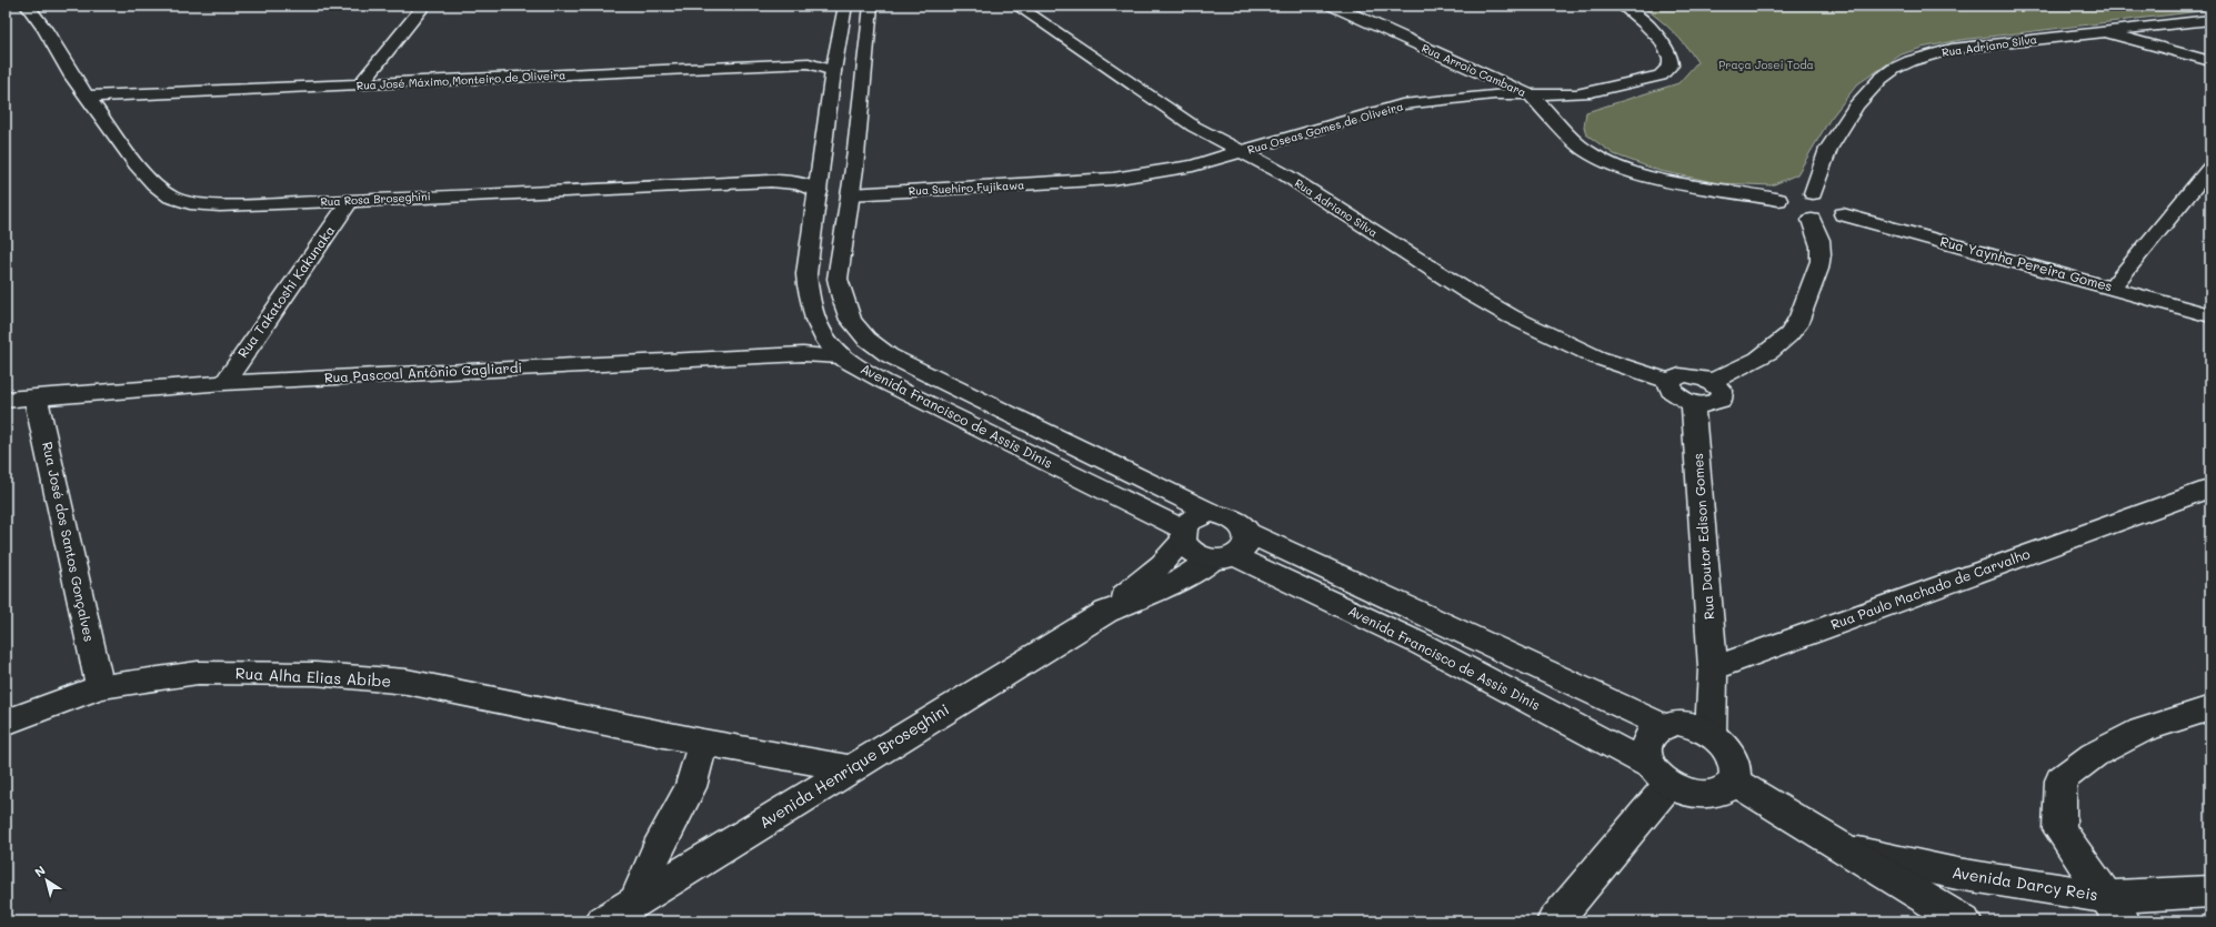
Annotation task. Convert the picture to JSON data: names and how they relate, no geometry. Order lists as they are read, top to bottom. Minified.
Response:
{"streets":{"street":["Rua Adriano Silva","Rua Arroio Cambara","Rua José Máximo Monteiro de Oliveira","Rua Oseas Gomes de Oliveira","Rua Suehiro Fujikawa","Rua Rosa Broseghini","Rua Yaynha Pereira Gomes","Rua Takatoshi Kakunaka","Rua Pascoal Antônio Gagliardi","Avenida Francisco de Assis Dinis","Rua Doutor Edison Gomes","Rua José dos Santos Gonçalves","Rua Paulo Machado de Carvalho","Rua Alha Elias Abibe","Avenida Henrique Broseghini","Avenida Darcy Reis"]},"crossings":[["Rua Adriano Silva","Rua Oseas Gomes de Oliveira"],["Rua Arroio Cambara","Rua Oseas Gomes de Oliveira"],["Rua Arroio Cambara","Rua Yaynha Pereira Gomes"],["Rua José Máximo Monteiro de Oliveira","Rua Rosa Broseghini"],["Rua José Máximo Monteiro de Oliveira","Avenida Francisco de Assis Dinis"],["Rua Oseas Gomes de Oliveira","Rua Suehiro Fujikawa"],["Rua Suehiro Fujikawa","Avenida Francisco de Assis Dinis"],["Rua Rosa Broseghini","Rua Takatoshi Kakunaka"],["Rua Rosa Broseghini","Avenida Francisco de Assis Dinis"],["Rua Takatoshi Kakunaka","Rua Pascoal Antônio Gagliardi"],["Rua Pascoal Antônio Gagliardi","Avenida Francisco de Assis Dinis"],["Rua Pascoal Antônio Gagliardi","Rua José dos Santos Gonçalves"],["Avenida Francisco de Assis Dinis","Avenida Henrique Broseghini"],["Avenida Francisco de Assis Dinis","Avenida Darcy Reis"],["Rua Doutor Edison Gomes","Rua Paulo Machado de Carvalho"],["Rua José dos Santos Gonçalves","Rua Alha Elias Abibe"],["Rua Alha Elias Abibe","Avenida Henrique Broseghini"]],"parks":["Praça Josei Toda"],"north":"top left"}
